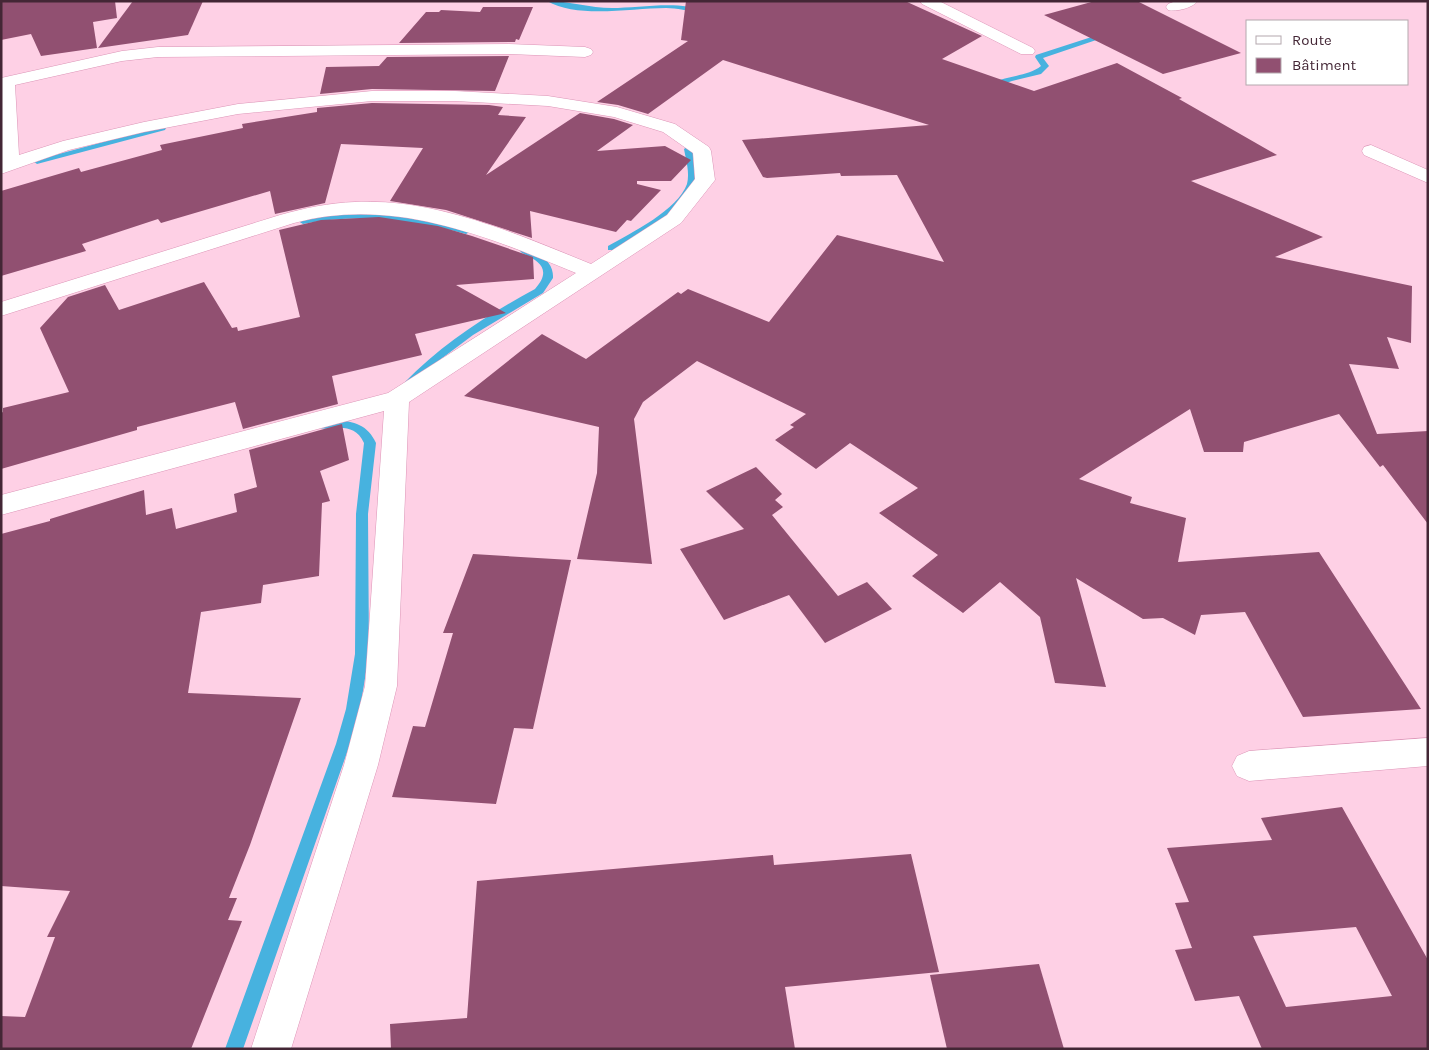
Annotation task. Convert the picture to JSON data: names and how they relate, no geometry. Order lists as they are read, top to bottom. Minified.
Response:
{"legend":["Route","Bâtiment"]}
